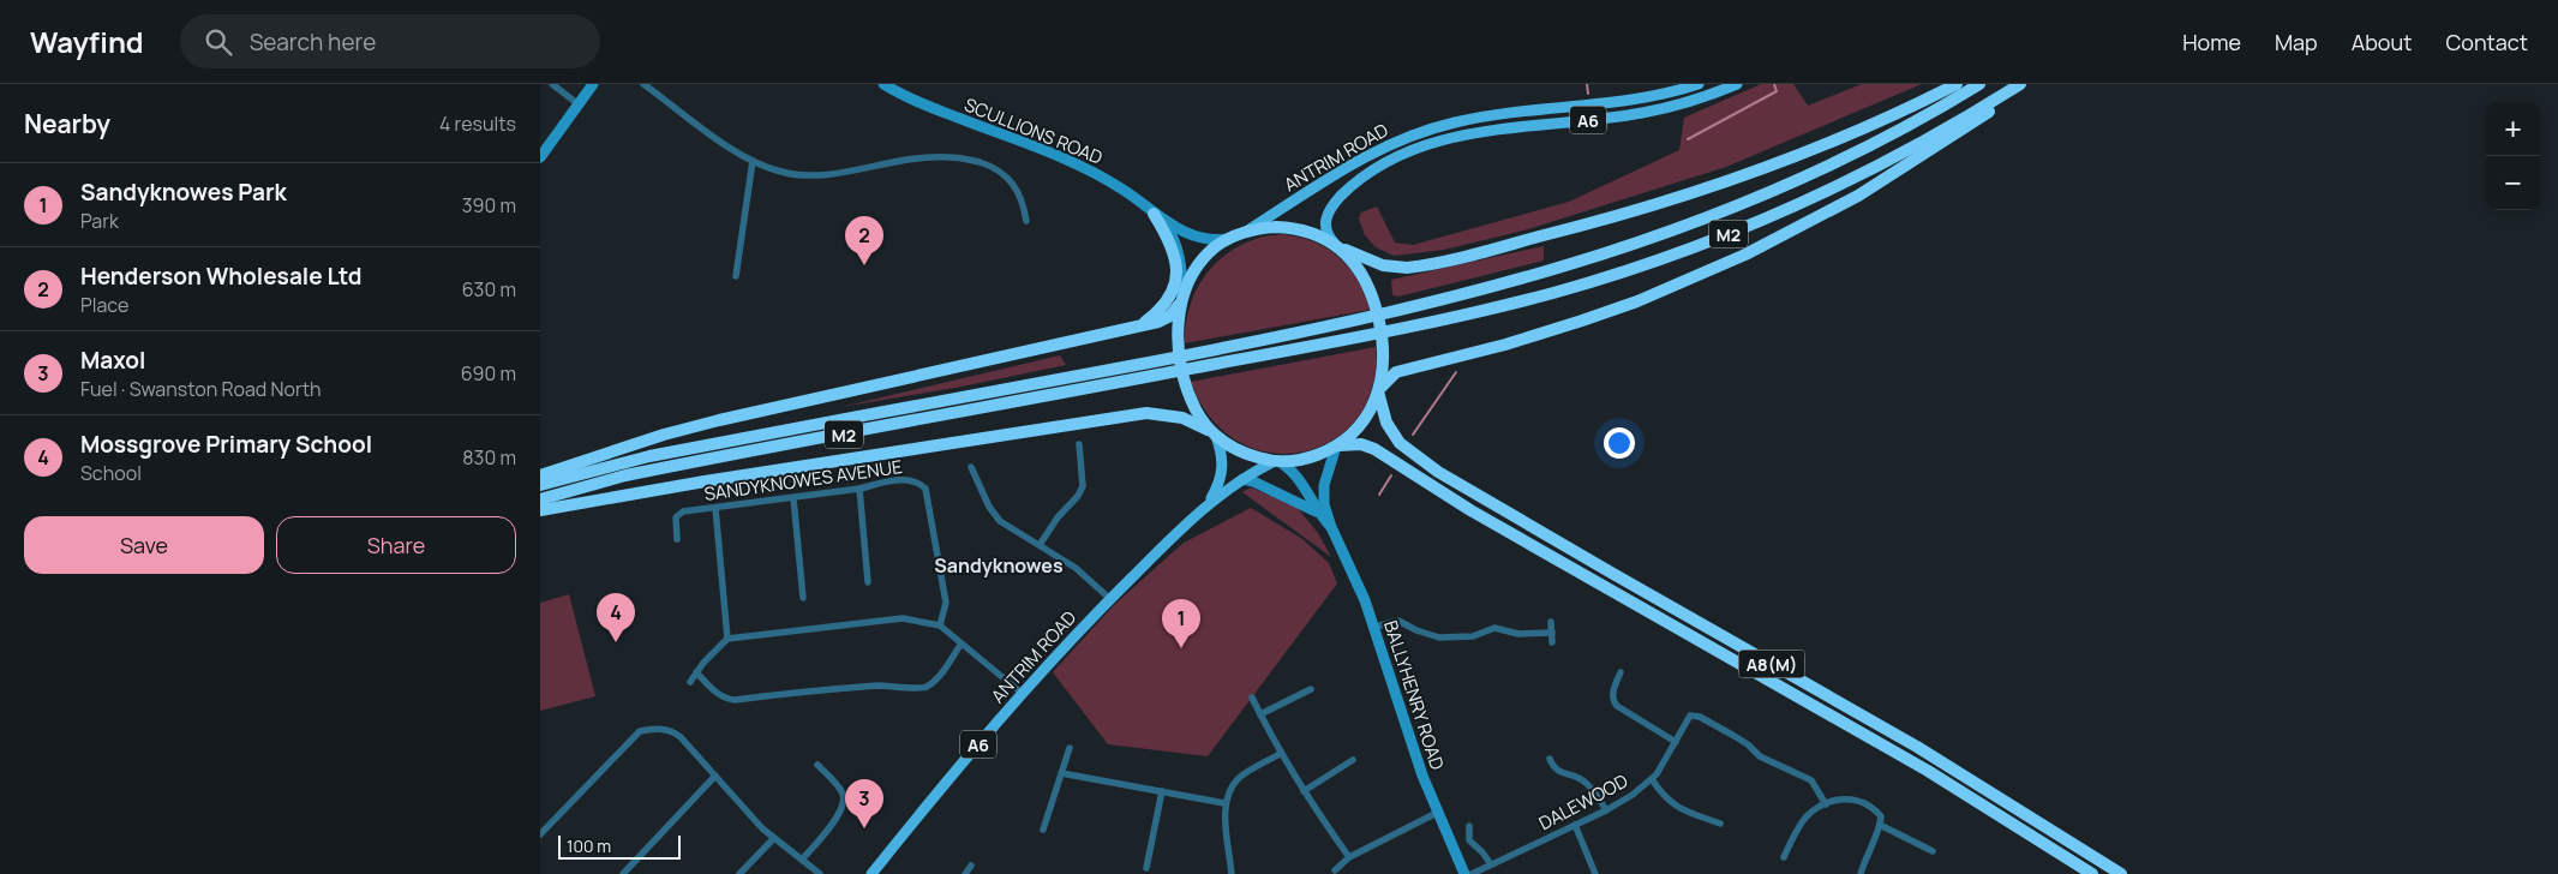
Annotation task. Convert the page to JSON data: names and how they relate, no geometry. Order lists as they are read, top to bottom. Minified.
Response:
{"streets":{"highway":["A6","M2","A8(M)"],"main road":["SCULLIONS ROAD","ANTRIM ROAD","BALLYHENRY ROAD"],"street":["SANDYKNOWES AVENUE","DALEWOOD"]},"crossings":[["A6","SCULLIONS ROAD"],["A6","ANTRIM ROAD"],["A6","A8(M)"],["A6","BALLYHENRY ROAD"],["ANTRIM ROAD","BALLYHENRY ROAD"],["A8(M)","BALLYHENRY ROAD"]],"districts":["Sandyknowes"],"scale_bar":"100 m","page":{"header":"Wayfind","search":"Search here","nav":["Home","Map","About","Contact"],"heading":["Nearby","4 results"],"map_buttons":["+","−"],"list":[{"mark":"1","name":"Sandyknowes Park","note":"Park","value":"390 m"},{"mark":"2","name":"Henderson Wholesale Ltd","note":"Place","value":"630 m"},{"mark":"3","name":"Maxol","note":"Fuel · Swanston Road North","value":"690 m"},{"mark":"4","name":"Mossgrove Primary School","note":"School","value":"830 m"}],"pins":["2","4","1","3"],"buttons":["Save","Share"],"scale":"100 m"}}
